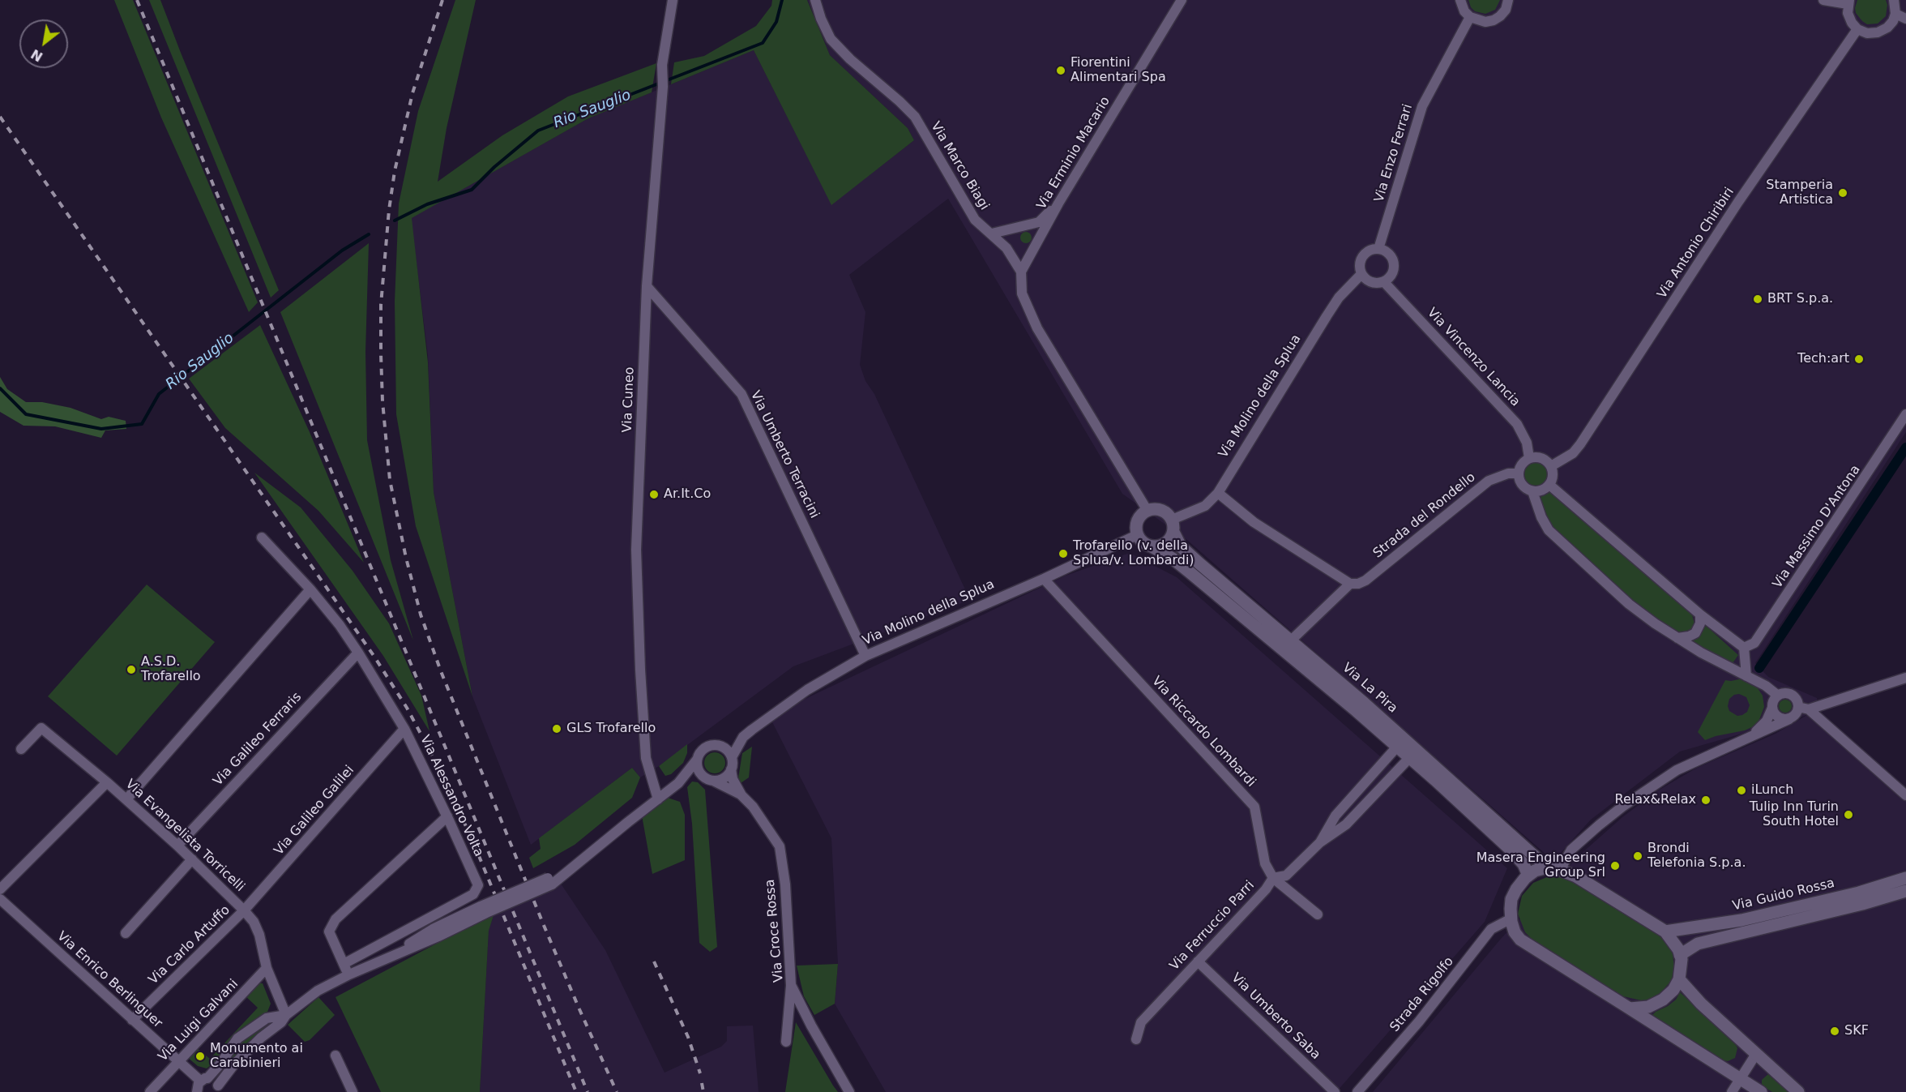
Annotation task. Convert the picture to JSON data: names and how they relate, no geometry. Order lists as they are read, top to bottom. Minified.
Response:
{"streets":{"street":["Via Erminio Macario","Via Enzo Ferrari","Via Marco Biagi","Via Antonio Chiribiri","Via Vincenzo Lancia","Via Molino della Splua","Via Cuneo","Via Umberto Terracini","Strada del Rondello","Via Massimo D'Antona","Via La Pira","Via Riccardo Lombardi","Via Galileo Ferraris","Via Alessandro Volta","Via Galileo Galilei","Via Evangelista Torricelli","Via Guido Rossa","Via Ferruccio Parri","Via Croce Rossa","Via Carlo Artuffo","Via Enrico Berlinguer","Strada Rigolfo","Via Umberto Saba","Via Luigi Galvani"]},"crossings":[["Via Erminio Macario","Via Marco Biagi"],["Via Enzo Ferrari","Via Vincenzo Lancia"],["Via Enzo Ferrari","Via Molino della Splua"],["Via Marco Biagi","Via Molino della Splua"],["Via Marco Biagi","Via La Pira"],["Via Antonio Chiribiri","Via Vincenzo Lancia"],["Via Antonio Chiribiri","Strada del Rondello"],["Via Vincenzo Lancia","Via Molino della Splua"],["Via Vincenzo Lancia","Strada del Rondello"],["Via Molino della Splua","Via Umberto Terracini"],["Via Molino della Splua","Via La Pira"],["Via Molino della Splua","Via Riccardo Lombardi"],["Via Molino della Splua","Via Croce Rossa"],["Via Cuneo","Via Umberto Terracini"],["Strada del Rondello","Via La Pira"],["Via Riccardo Lombardi","Via Ferruccio Parri"],["Via Galileo Ferraris","Via Alessandro Volta"],["Via Galileo Ferraris","Via Evangelista Torricelli"],["Via Alessandro Volta","Via Galileo Galilei"],["Via Galileo Galilei","Via Evangelista Torricelli"],["Via Galileo Galilei","Via Carlo Artuffo"],["Via Evangelista Torricelli","Via Carlo Artuffo"],["Via Evangelista Torricelli","Via Luigi Galvani"],["Via Ferruccio Parri","Via Umberto Saba"],["Via Carlo Artuffo","Via Enrico Berlinguer"],["Via Enrico Berlinguer","Via Luigi Galvani"]],"water":["Rio Sauglio"],"places":["Fiorentini Alimentari Spa","Stamperia Artistica","BRT S.p.a.","Tech:art","Ar.It.Co","Trofarello (v. della Splua/v. Lombardi)","A.S.D. Trofarello","GLS Trofarello","iLunch","Relax&Relax","Tulip Inn Turin South Hotel","Brondi Telefonia S.p.a.","Masera Engineering Group Srl","SKF","Monumento ai Carabinieri"],"north":"bottom left"}
